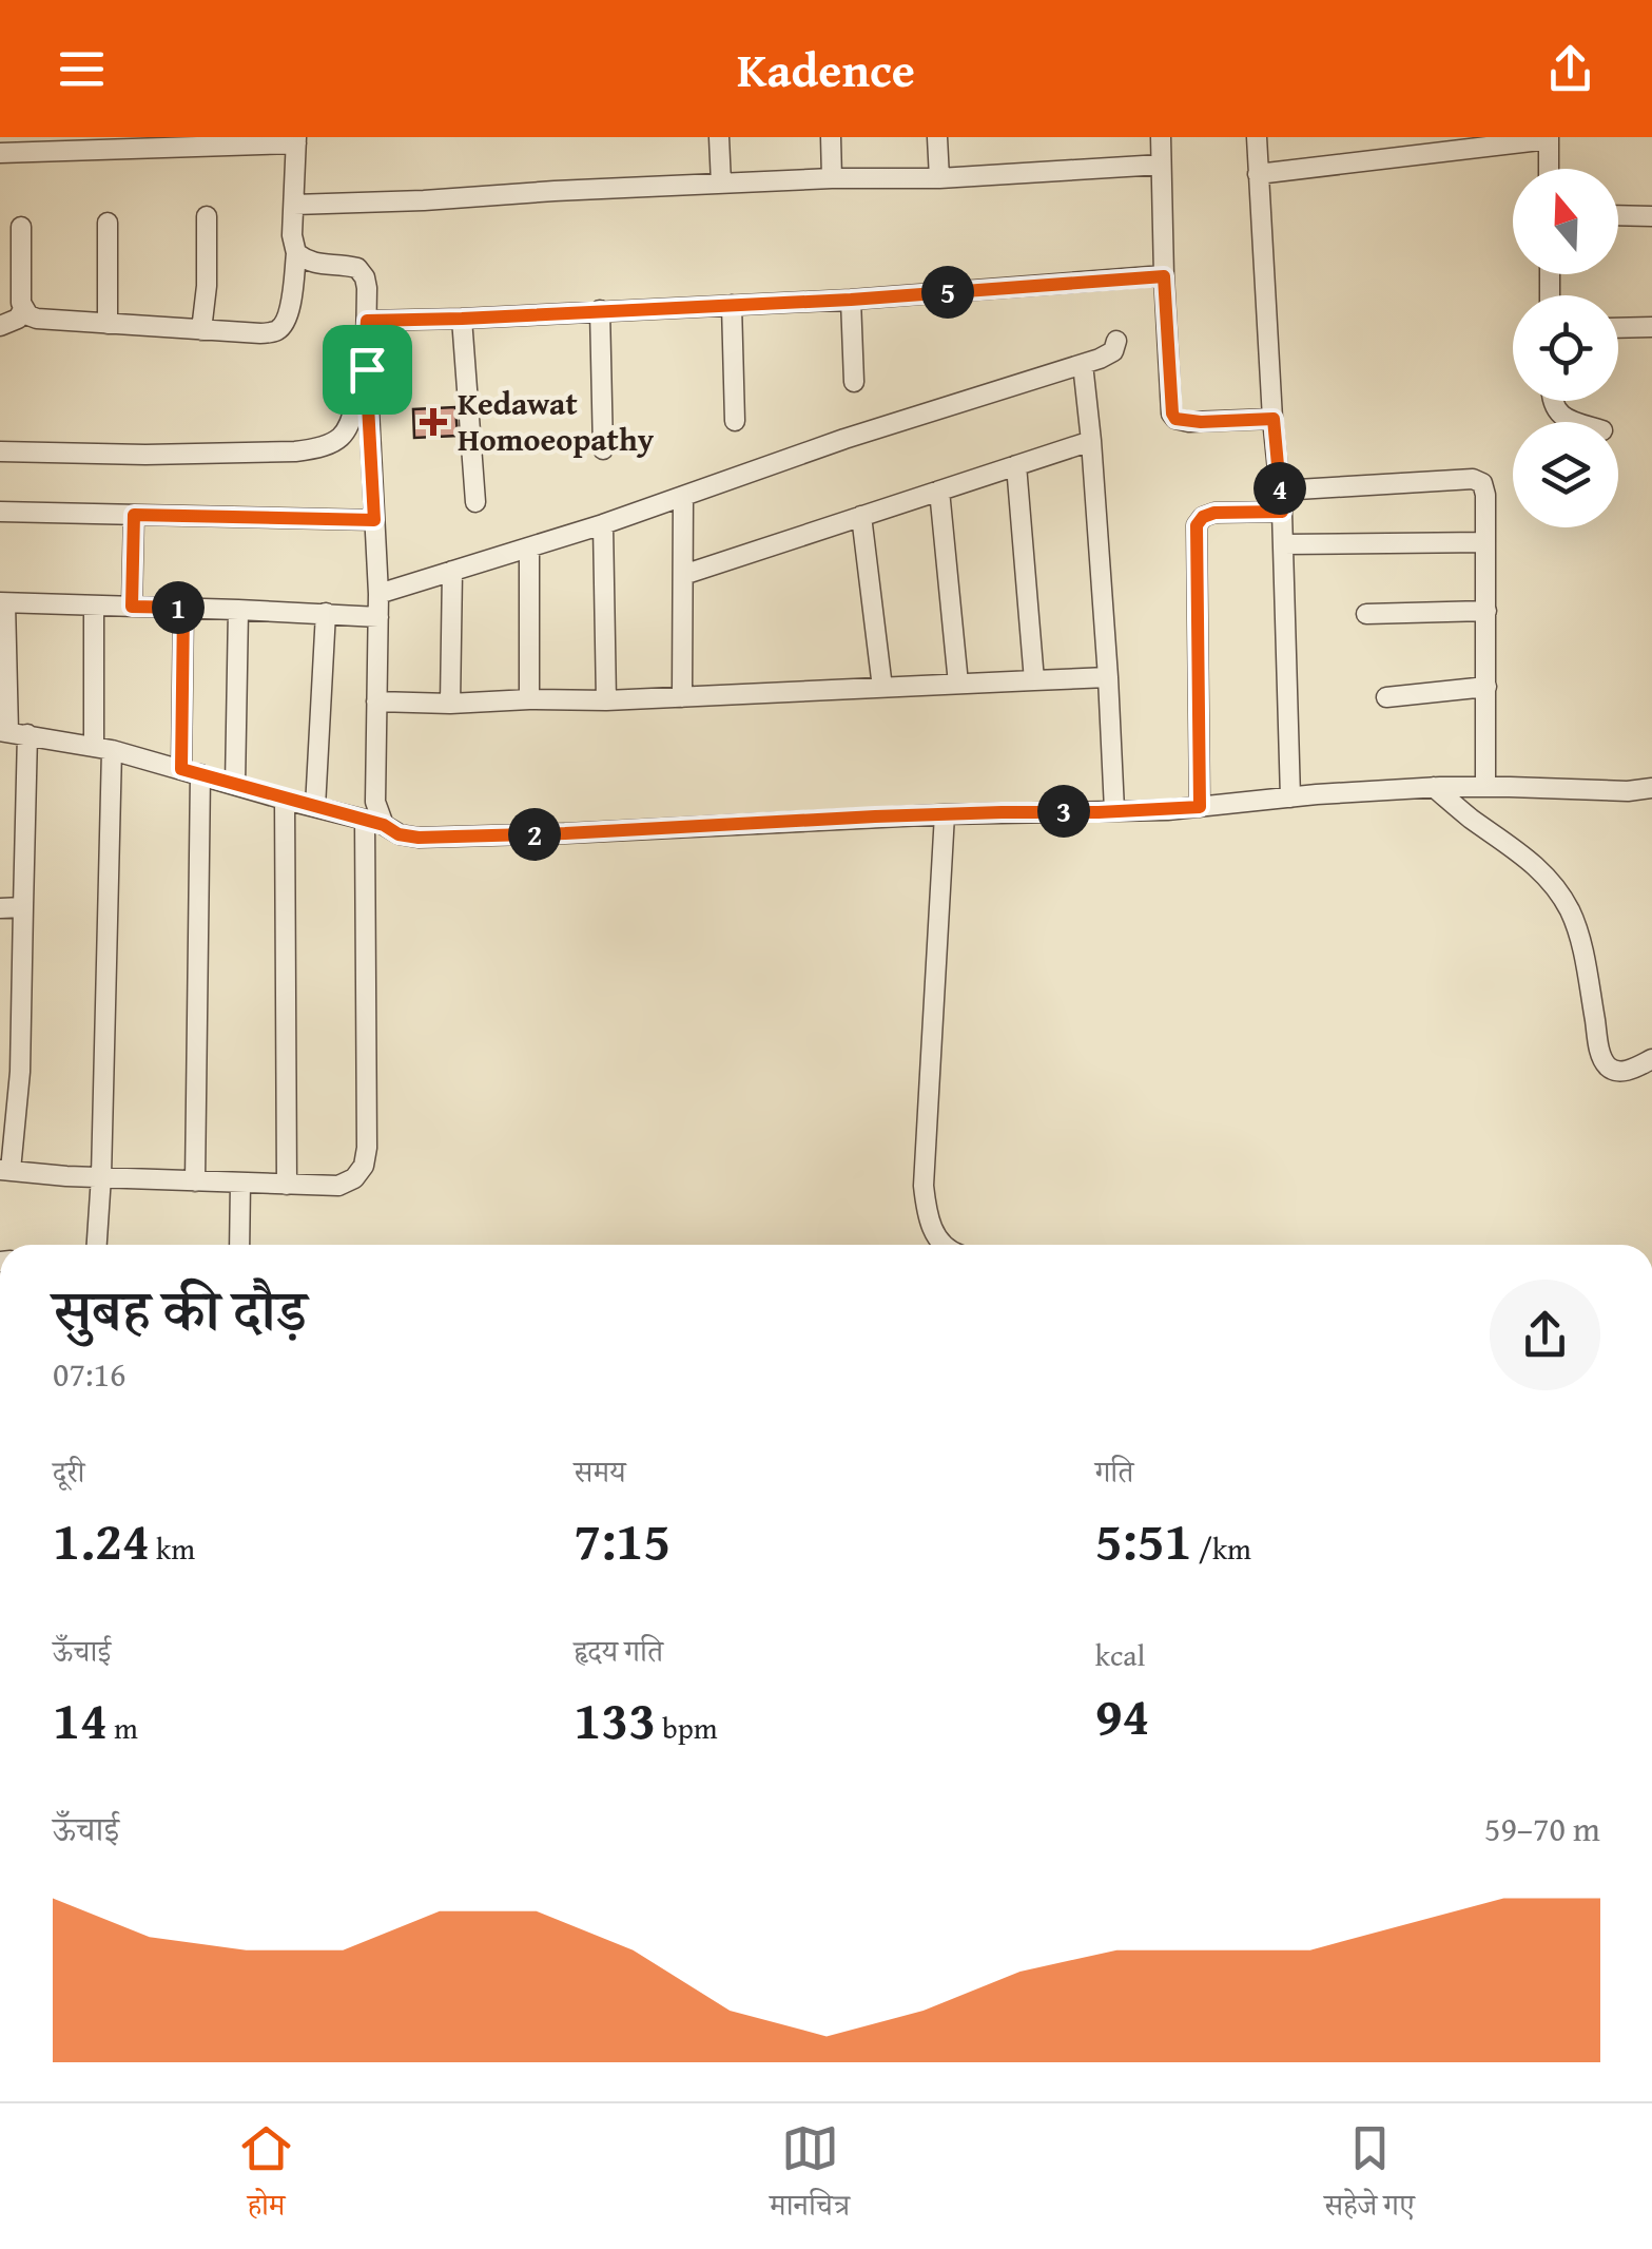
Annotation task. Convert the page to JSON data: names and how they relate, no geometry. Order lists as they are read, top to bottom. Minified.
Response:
{"places":{"health":["Kedawat Homoeopathy"]},"north":"top","page":{"header":"Kadence","pins":["5","4","1","3","2"],"heading":["सुबह की दौड़","07:16"],"stats":[["दूरी","1.24 km"],["समय","7:15"],["गति","5:51 /km"],["ऊँचाई","14 m"],["हृदय गति","133 bpm"],["kcal","94"]],"chart":["ऊँचाई","59–70 m"],"tabs":["होम","मानचित्र","सहेजे गए"]}}
